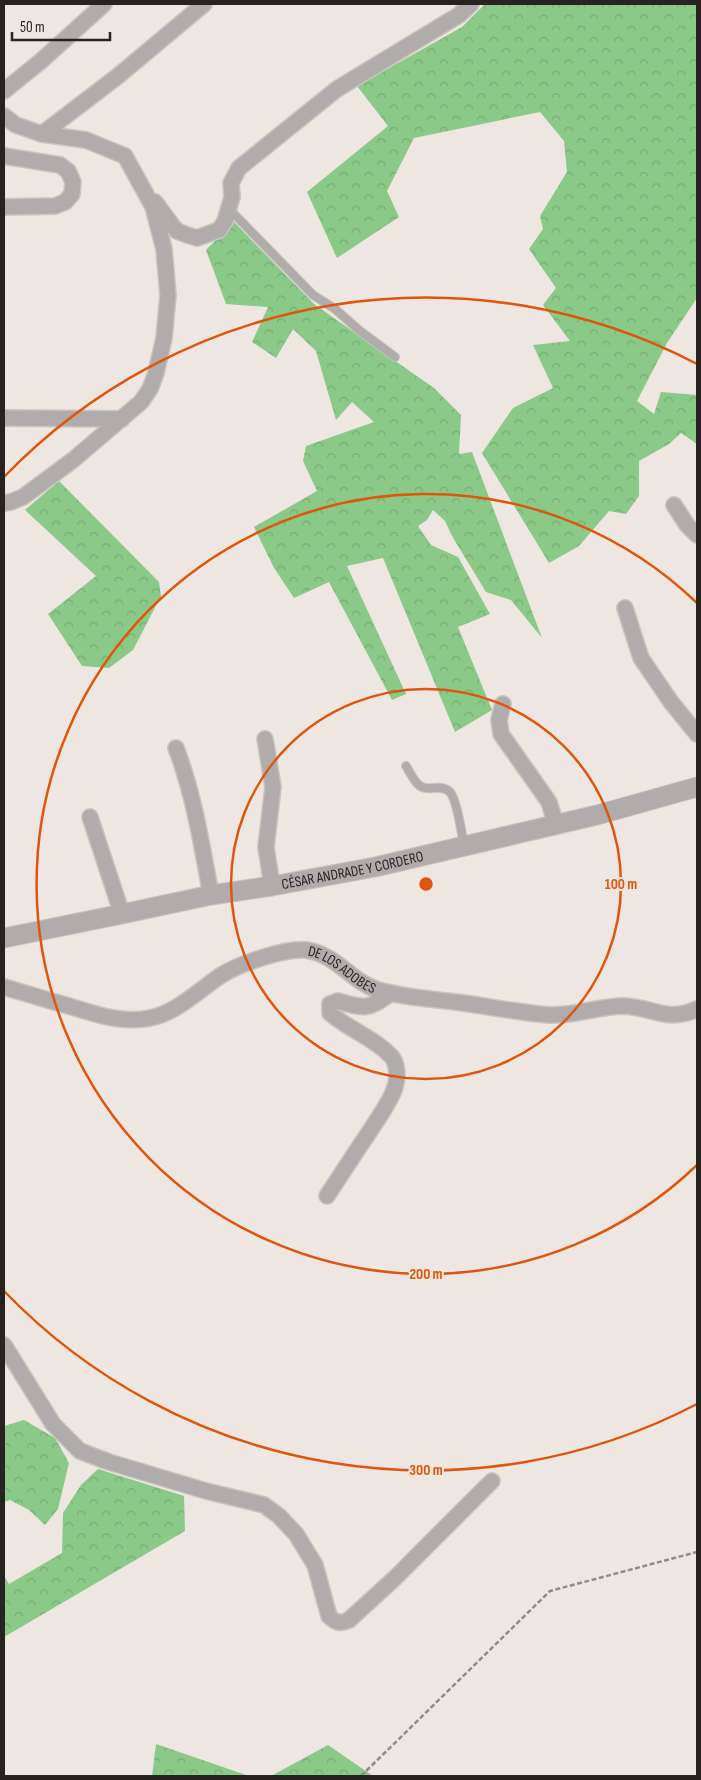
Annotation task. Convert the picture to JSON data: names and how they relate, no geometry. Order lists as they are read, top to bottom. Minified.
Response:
{"streets":{"street":["CÉSAR ANDRADE Y CORDERO","DE LOS ADOBES"]},"scale_bar":"50 m","rings":["100 m","200 m","300 m"]}
